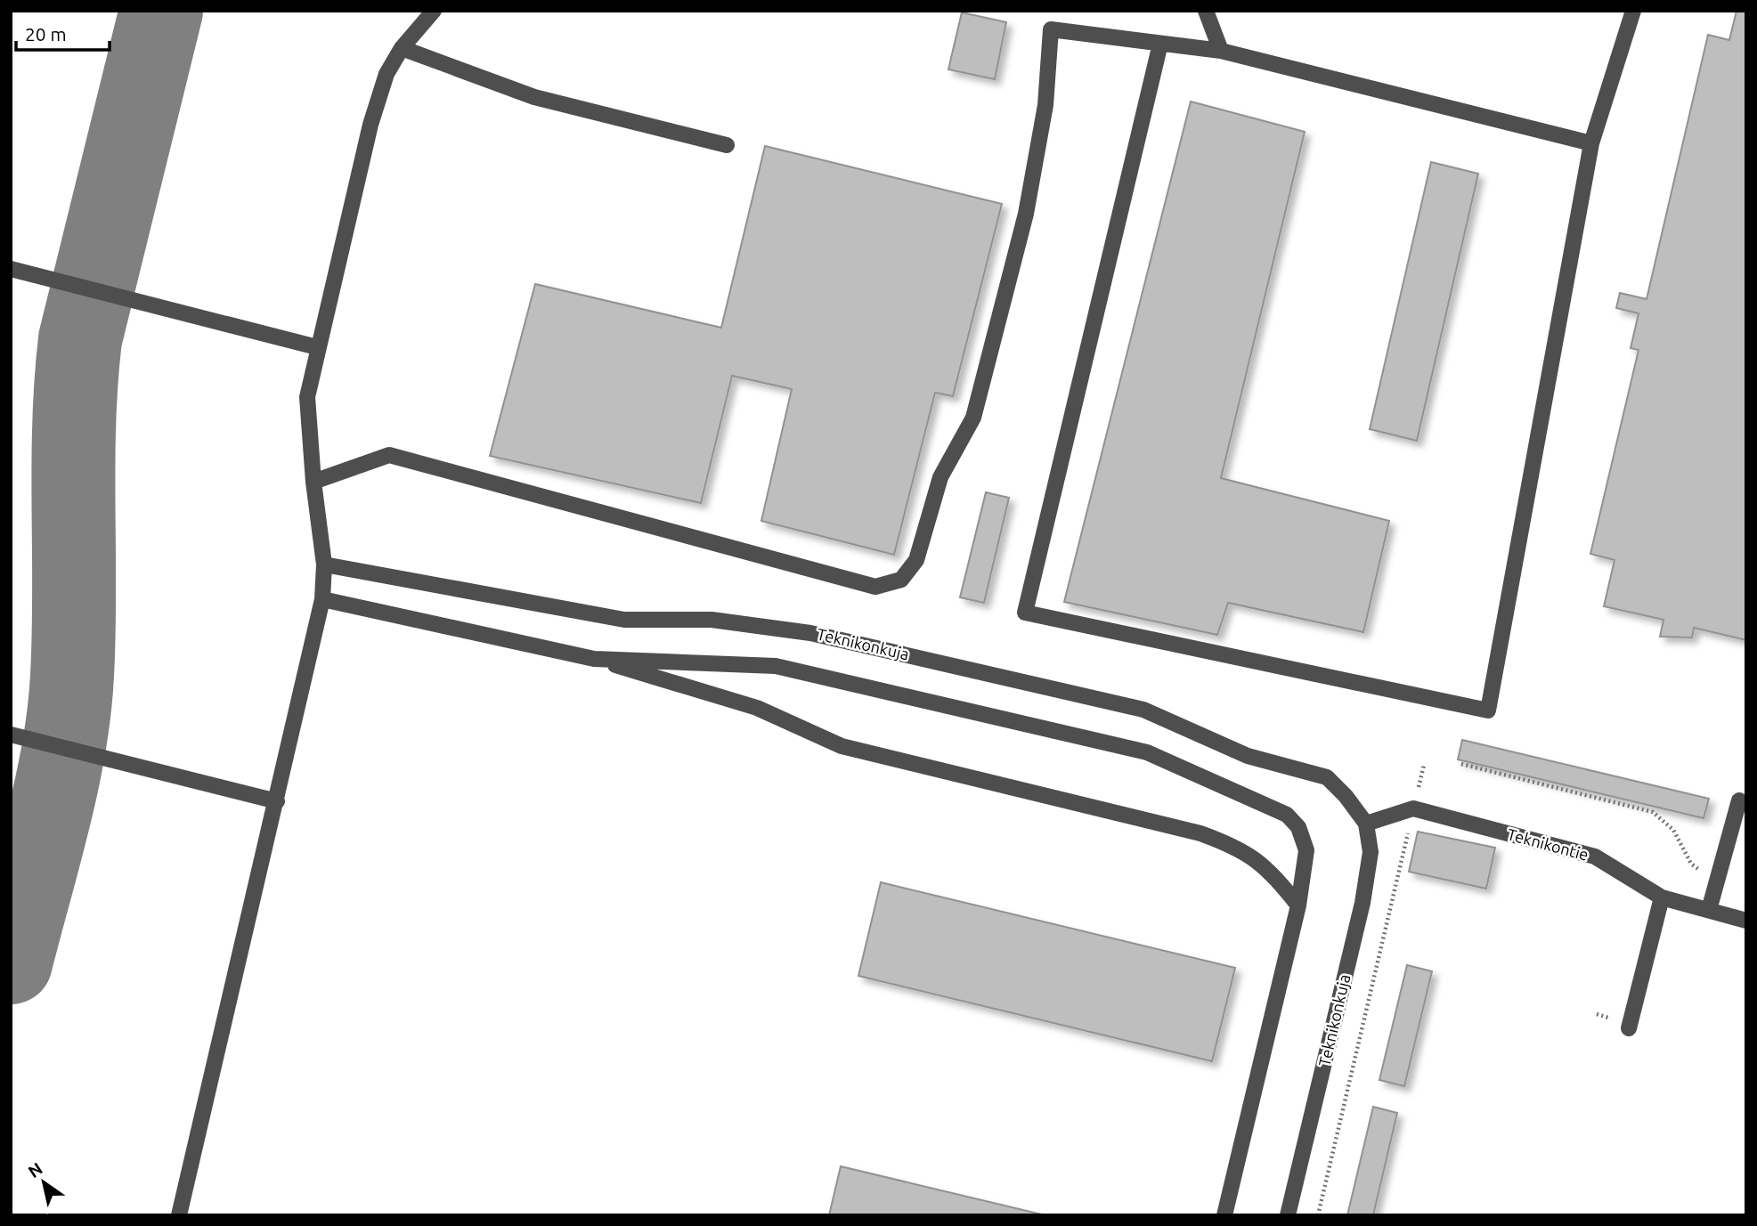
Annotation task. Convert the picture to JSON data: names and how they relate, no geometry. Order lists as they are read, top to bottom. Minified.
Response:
{"streets":{"street":["Teknikonkuja","Teknikontie"]},"scale_bar":"20 m","north":"top left"}
